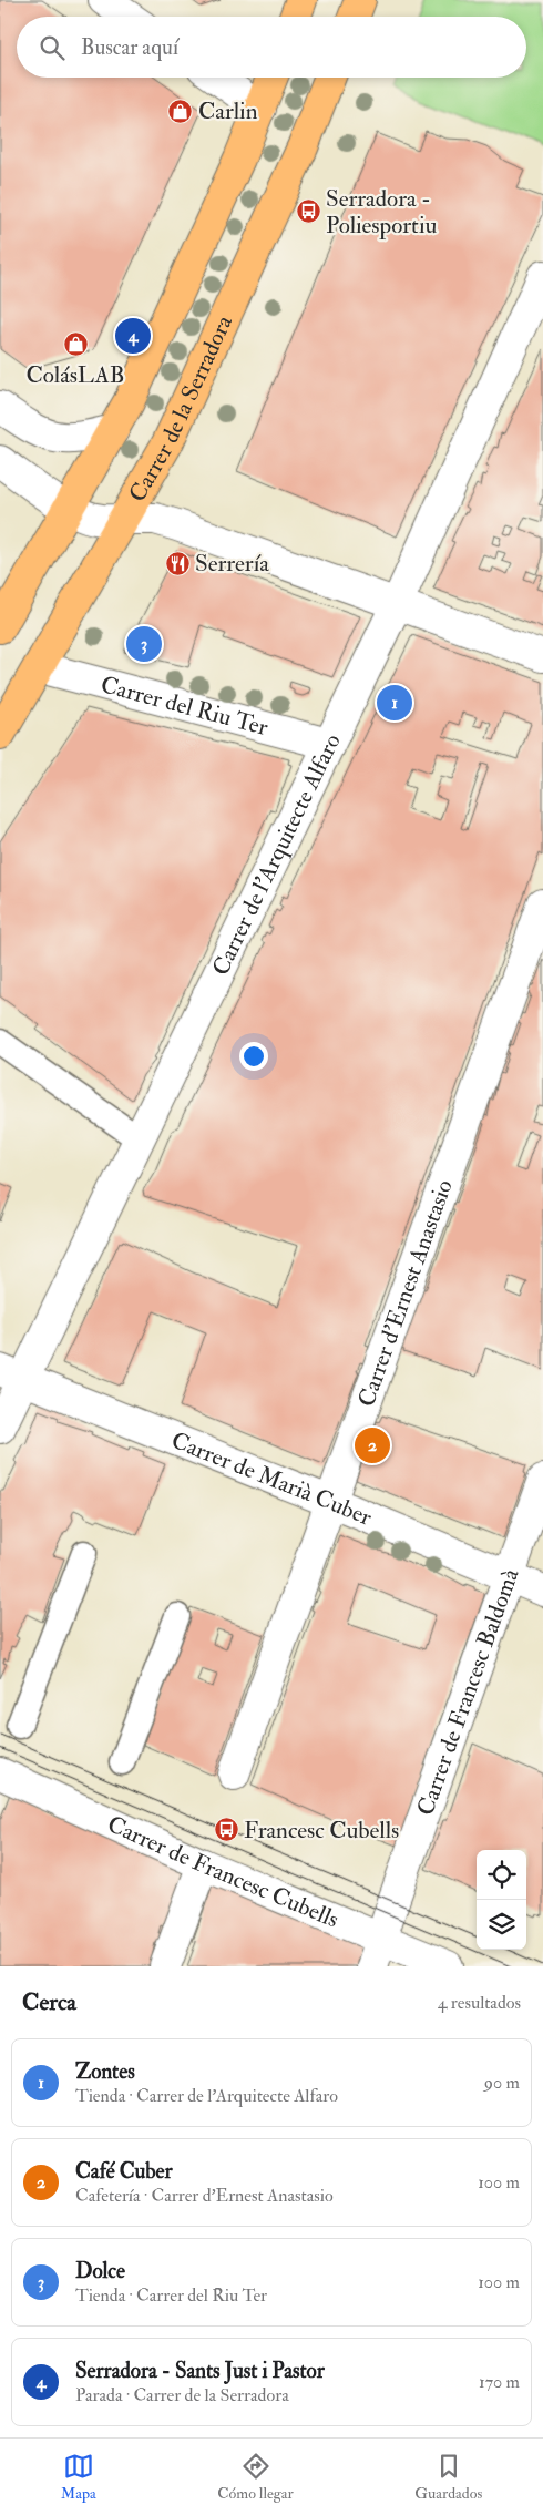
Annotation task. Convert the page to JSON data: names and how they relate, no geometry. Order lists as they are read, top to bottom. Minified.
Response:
{"streets":{"main road":["Carrer de la Serradora"],"street":["Carrer del Riu Ter","Carrer de l'Arquitecte Alfaro","Carrer d'Ernest Anastasio","Carrer de Marià Cuber","Carrer de Francesc Baldomà","Carrer de Francesc Cubells"]},"crossings":[["Carrer de la Serradora","Carrer del Riu Ter"],["Carrer del Riu Ter","Carrer de l'Arquitecte Alfaro"],["Carrer de l'Arquitecte Alfaro","Carrer de Marià Cuber"],["Carrer d'Ernest Anastasio","Carrer de Marià Cuber"],["Carrer de Marià Cuber","Carrer de Francesc Baldomà"],["Carrer de Francesc Baldomà","Carrer de Francesc Cubells"]],"places":{"shop":["Carlin","ColásLAB"],"bus stop":["Serradora - Poliesportiu","Francesc Cubells"],"restaurant":["Serrería"]},"page":{"search":"Buscar aquí","pins":["4","3","1","2"],"heading":["Cerca","4 resultados"],"list":[{"mark":"1","name":"Zontes","note":"Tienda · Carrer de l'Arquitecte Alfaro","value":"90 m"},{"mark":"2","name":"Café Cuber","note":"Cafetería · Carrer d'Ernest Anastasio","value":"100 m"},{"mark":"3","name":"Dolce","note":"Tienda · Carrer del Riu Ter","value":"100 m"},{"mark":"4","name":"Serradora - Sants Just i Pastor","note":"Parada · Carrer de la Serradora","value":"170 m"}],"nav":["Mapa","Cómo llegar","Guardados"]}}
